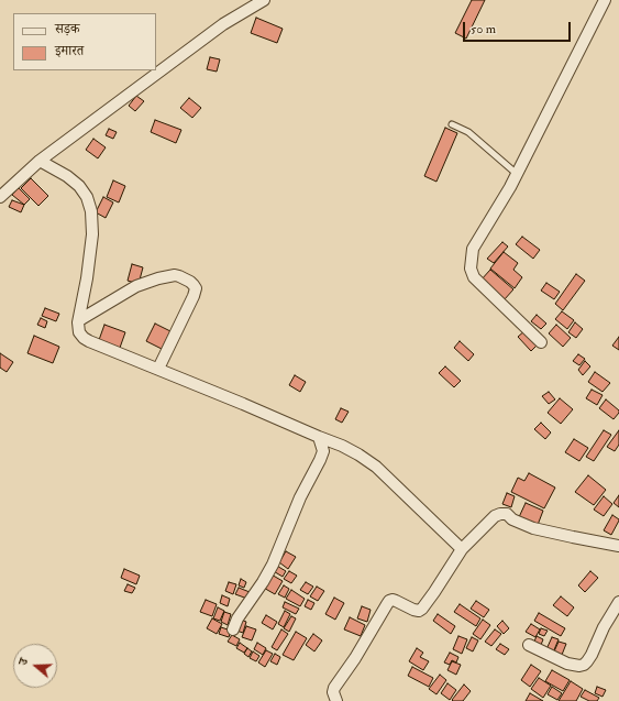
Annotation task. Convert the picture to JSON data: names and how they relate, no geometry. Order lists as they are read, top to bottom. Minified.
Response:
{"legend":["सड़क","इमारत"],"scale_bar":"50 m","north":"left"}
